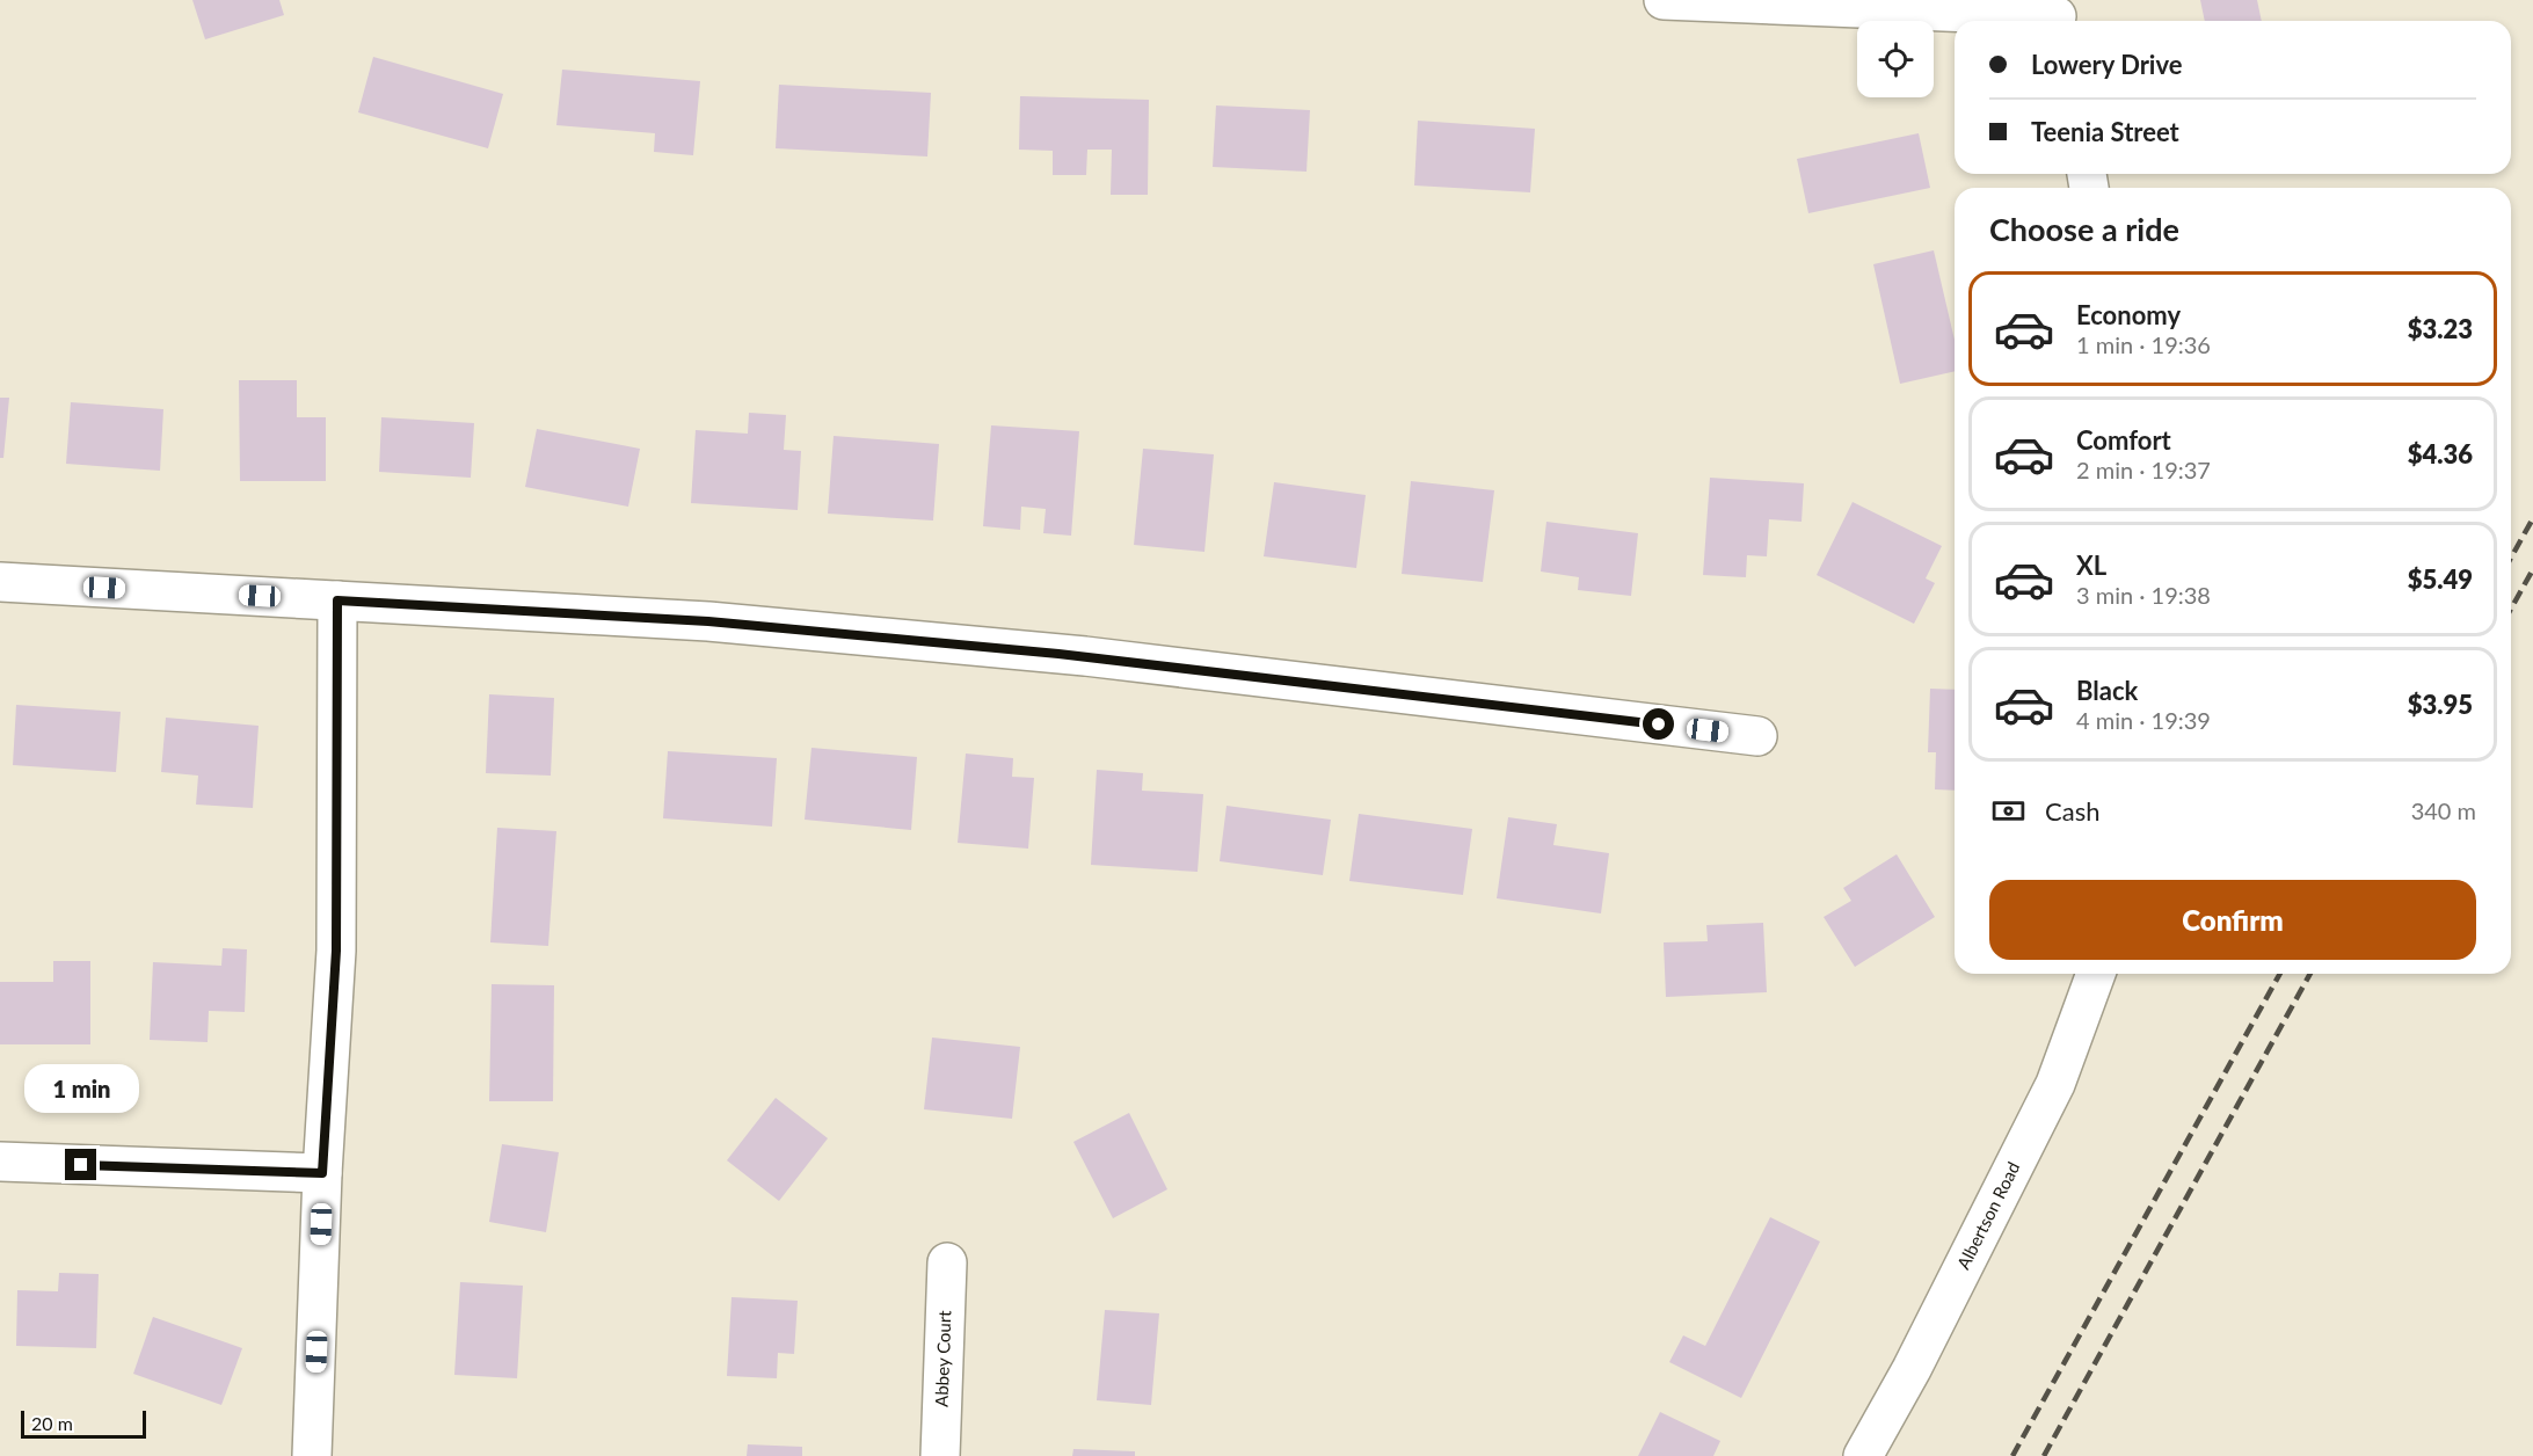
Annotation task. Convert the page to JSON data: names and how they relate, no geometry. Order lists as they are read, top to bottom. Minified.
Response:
{"streets":{"street":["Albertson Road","Abbey Court"]},"scale_bar":"20 m","page":{"banner":["Lowery Drive","Teenia Street"],"heading":"Choose a ride","list":[{"name":"Economy","note":"1 min · 19:36","value":"$3.23"},{"name":"Comfort","note":"2 min · 19:37","value":"$4.36"},{"name":"XL","note":"3 min · 19:38","value":"$5.49"},{"name":"Black","note":"4 min · 19:39","value":"$3.95"}],"pay":["Cash","340 m"],"buttons":"Confirm","bubble":"1 min","scale":"20 m"}}
